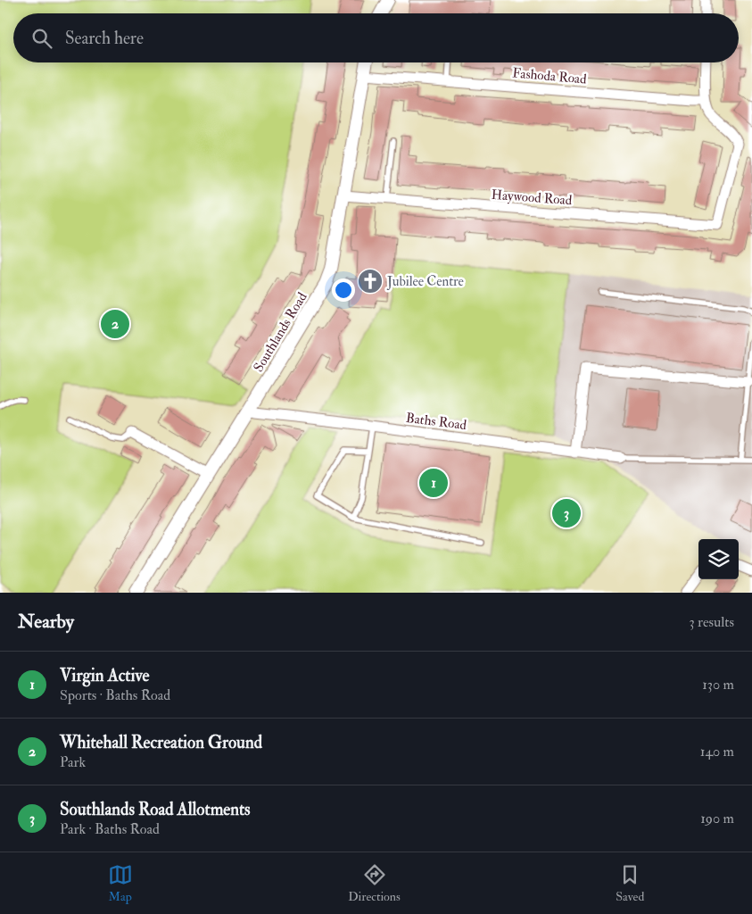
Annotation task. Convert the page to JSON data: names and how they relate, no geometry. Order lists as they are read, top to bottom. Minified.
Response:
{"streets":{"street":["Fashoda Road","Haywood Road","Southlands Road","Baths Road"]},"crossings":[["Fashoda Road","Haywood Road"],["Fashoda Road","Southlands Road"],["Haywood Road","Southlands Road"],["Southlands Road","Baths Road"]],"places":{"church":["Jubilee Centre"]},"page":{"search":"Search here","pins":["2","1","3"],"heading":["Nearby","3 results"],"list":[{"mark":"1","name":"Virgin Active","note":"Sports · Baths Road","value":"130 m"},{"mark":"2","name":"Whitehall Recreation Ground","note":"Park","value":"140 m"},{"mark":"3","name":"Southlands Road Allotments","note":"Park · Baths Road","value":"190 m"}],"nav":["Map","Directions","Saved"]}}
